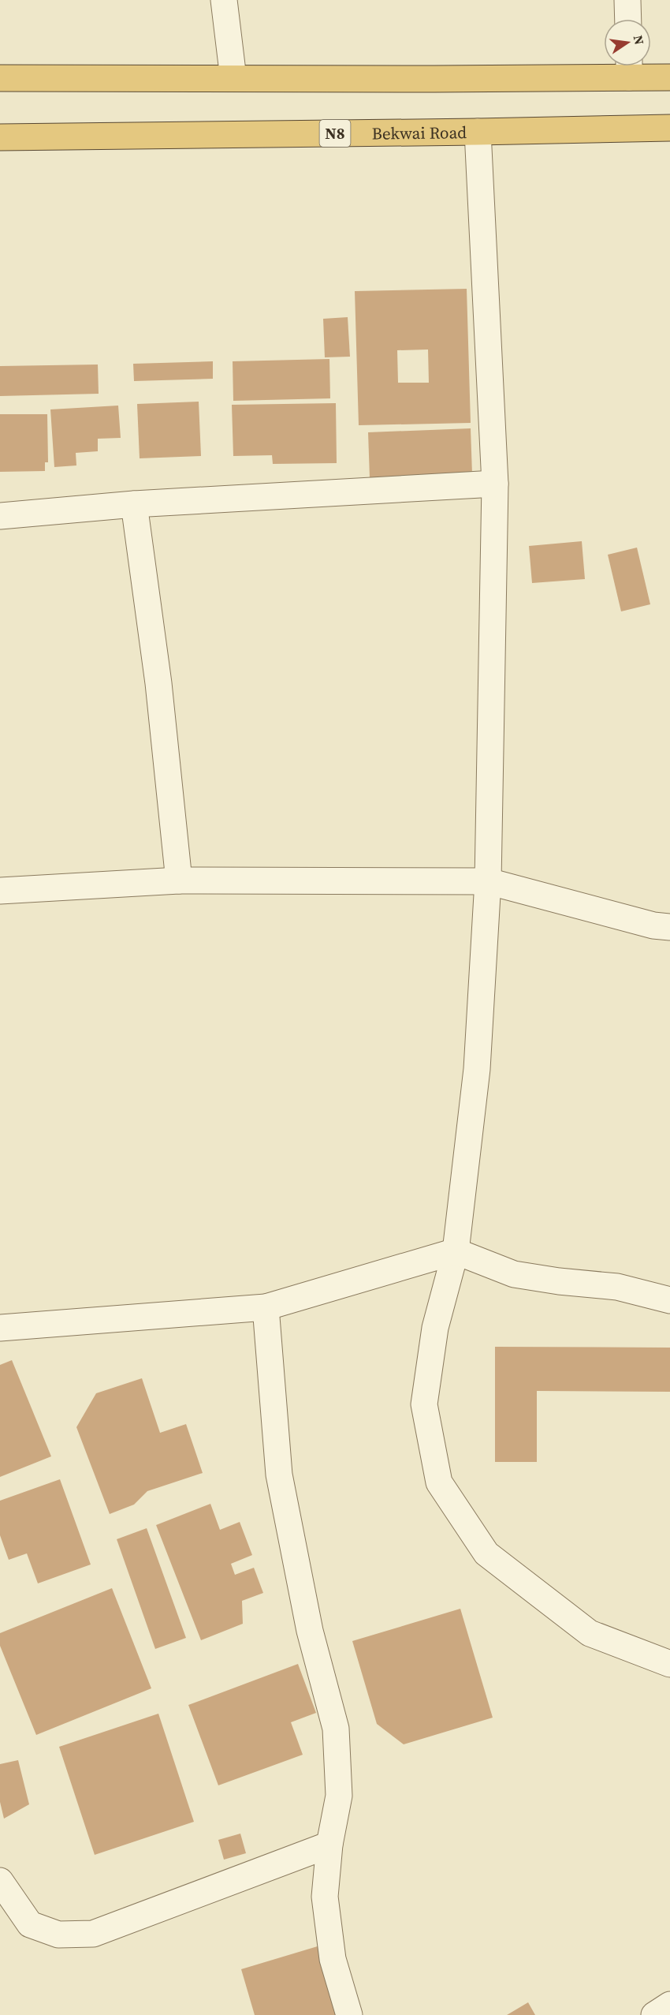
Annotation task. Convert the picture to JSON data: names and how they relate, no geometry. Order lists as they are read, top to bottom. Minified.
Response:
{"streets":{"highway":["Bekwai Road","N8"]},"north":"right"}
